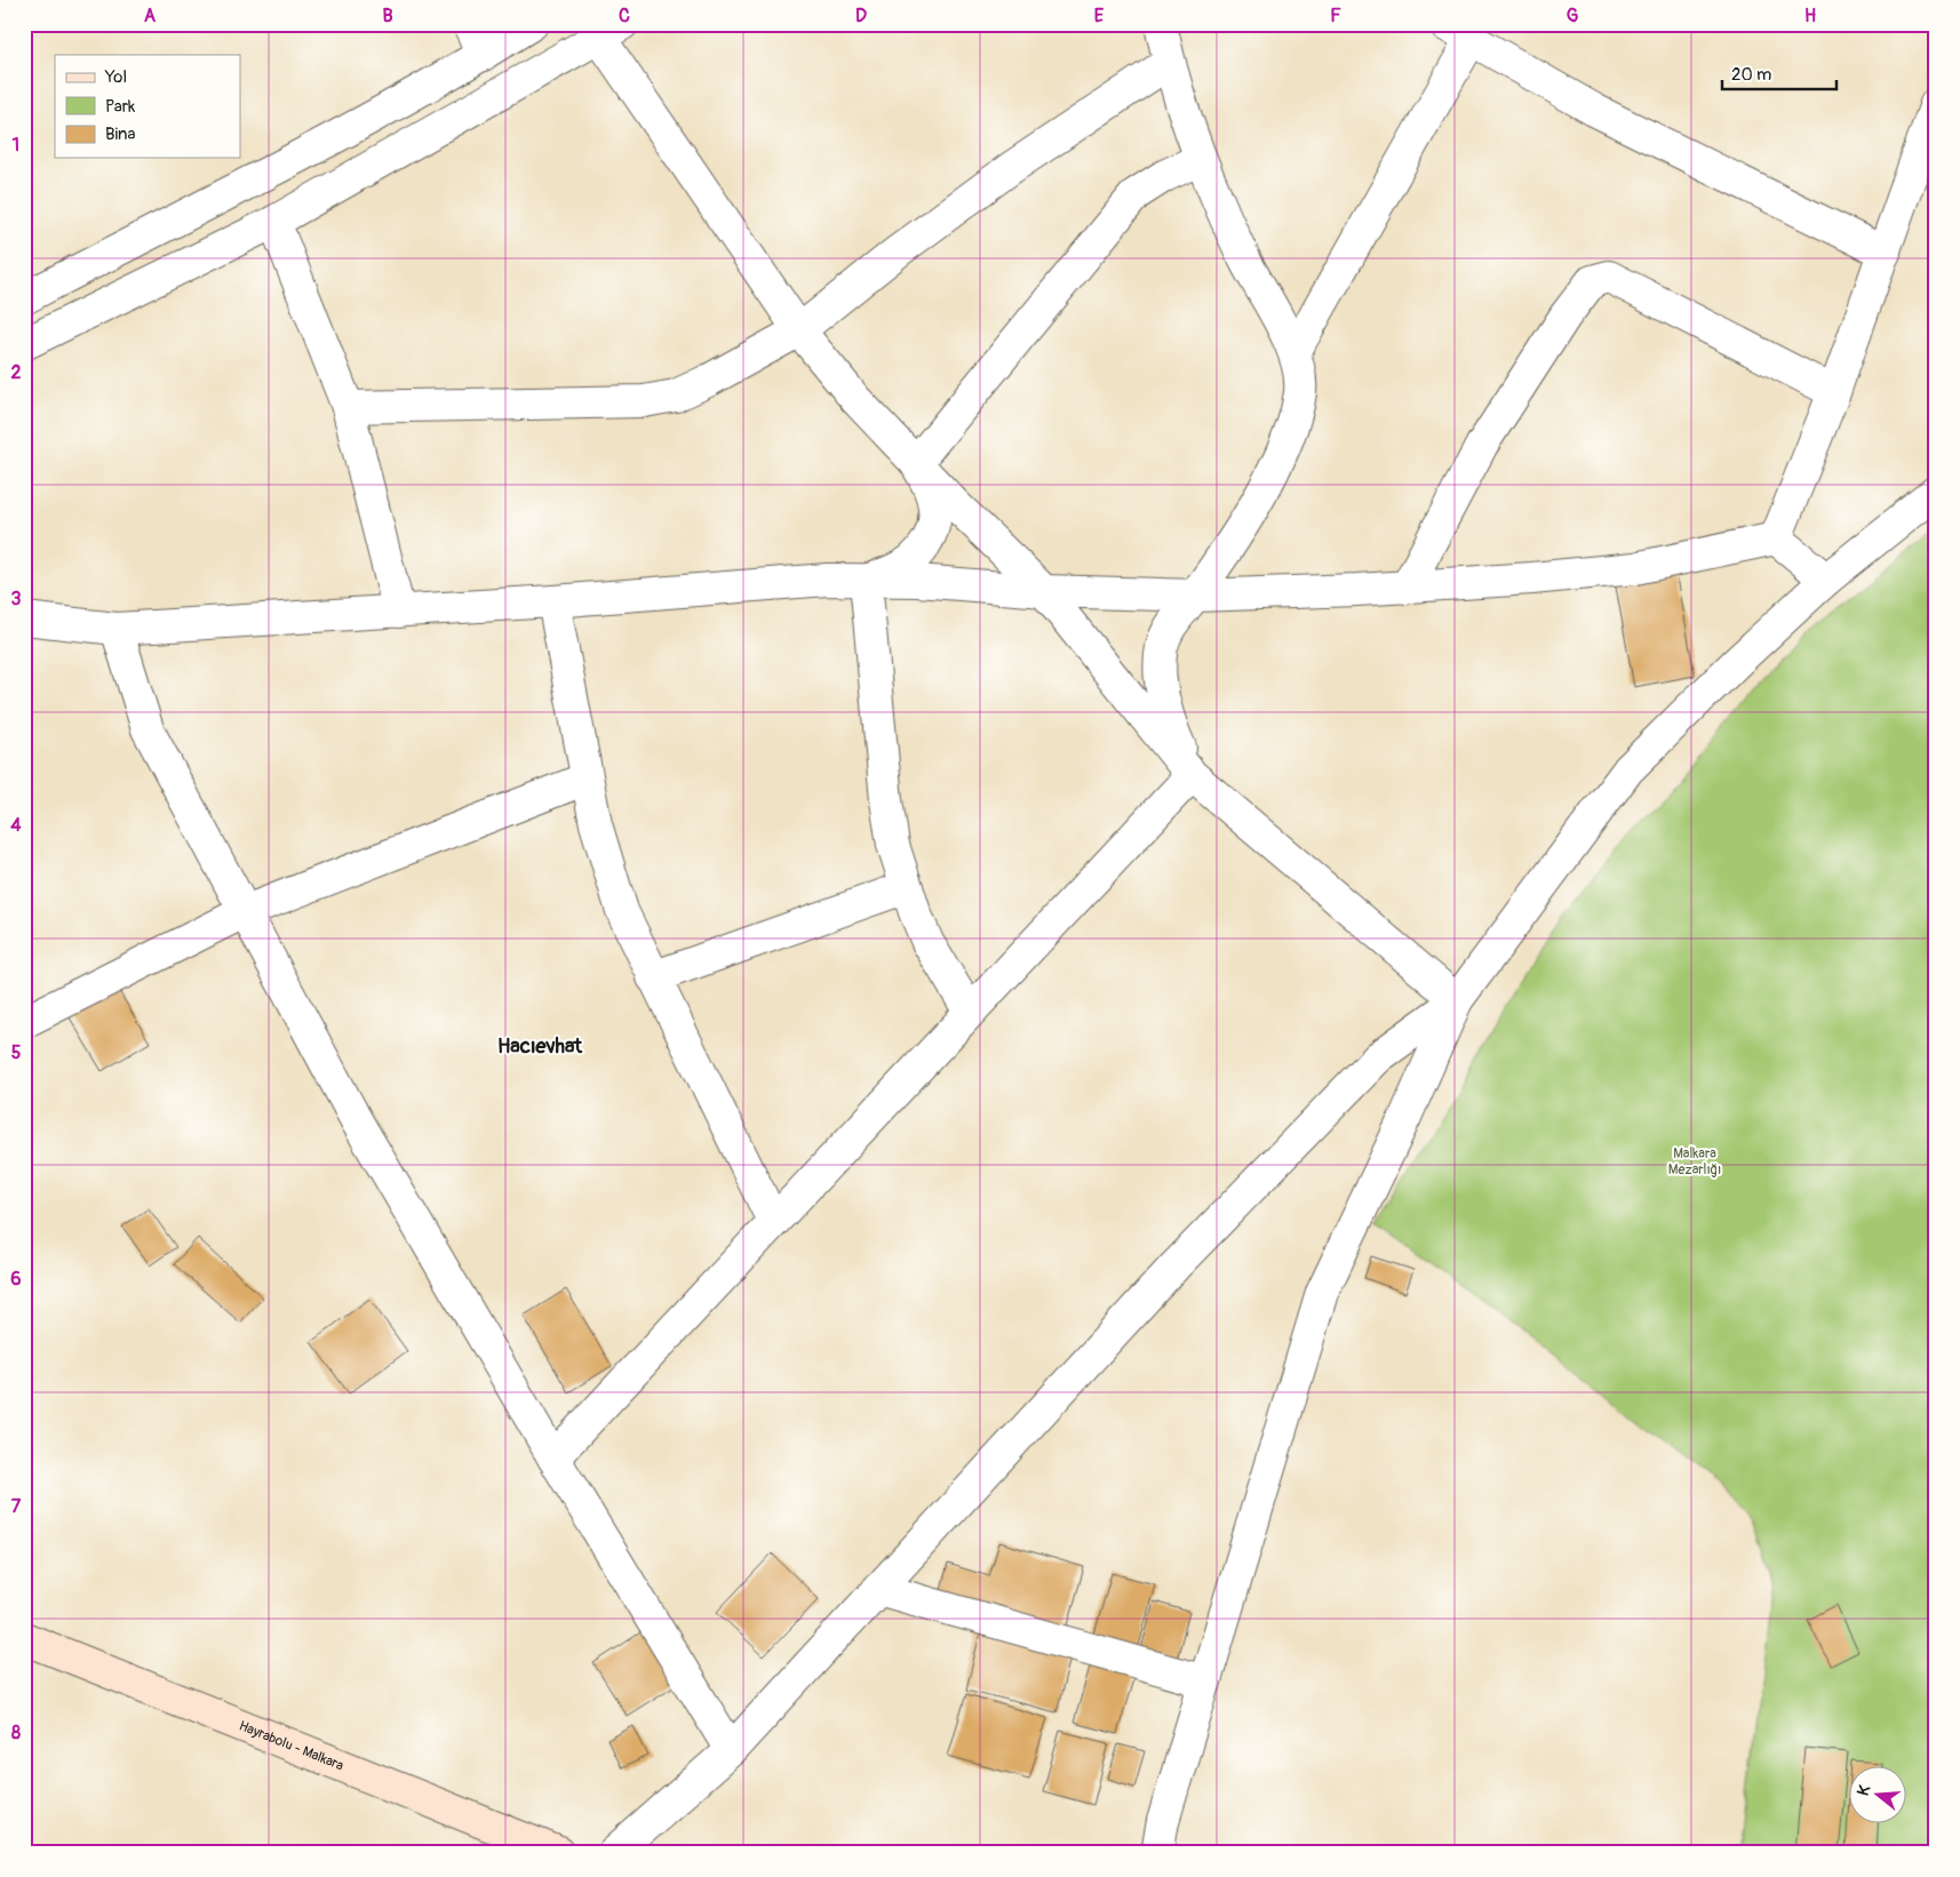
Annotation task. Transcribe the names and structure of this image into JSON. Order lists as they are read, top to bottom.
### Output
{
  "streets": {
    "main road": ["Hayrabolu - Malkara"]
  },
  "districts": ["Hacıevhat"],
  "parks": ["Malkara Mezarlığı"],
  "legend": ["Yol", "Park", "Bina"],
  "scale_bar": "20 m",
  "north": "left",
  "grid": {
    "columns": [
      "A",
      "B",
      "C",
      "D",
      "E",
      "F",
      "G",
      "H"
    ],
    "rows": [
      "1",
      "2",
      "3",
      "4",
      "5",
      "6",
      "7",
      "8"
    ]
  }
}
